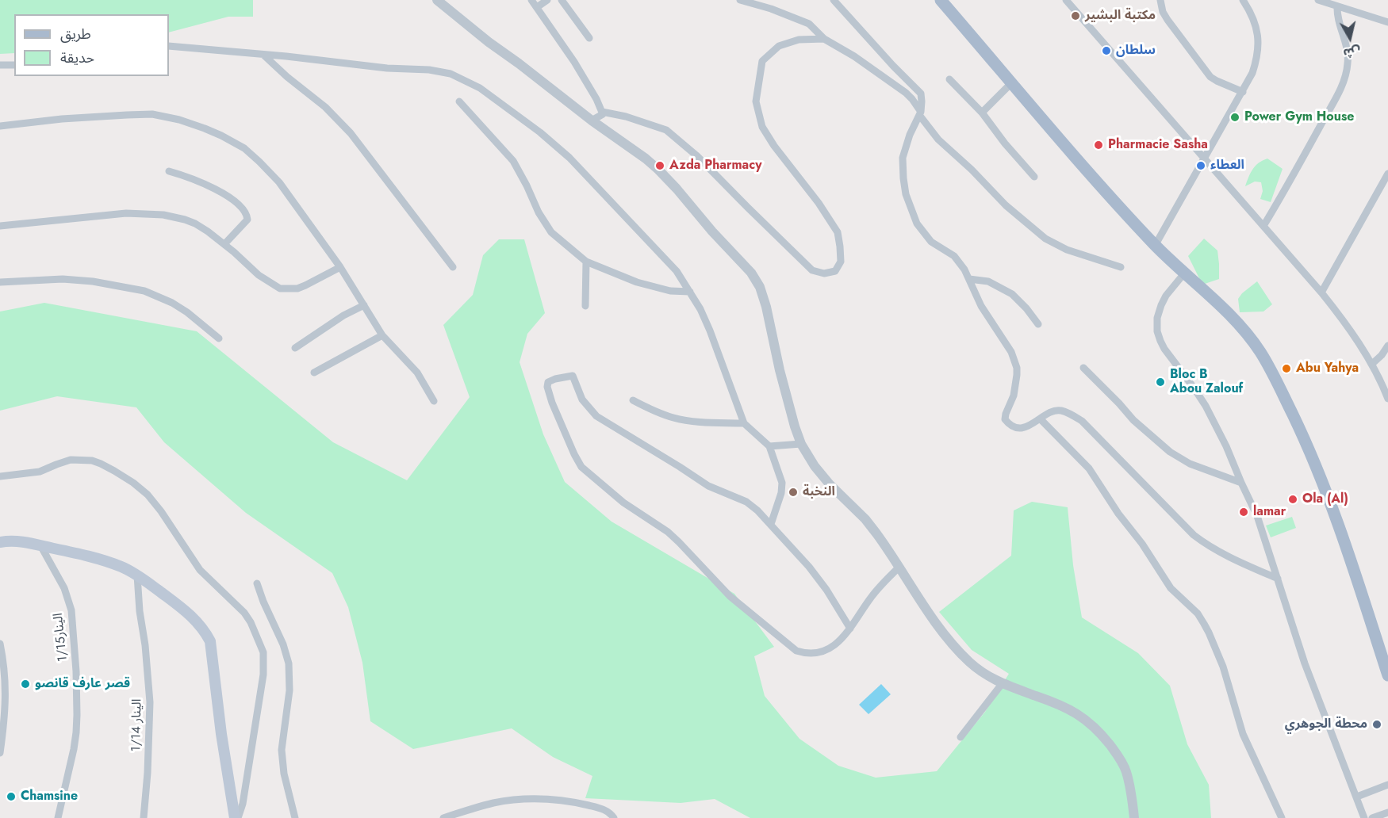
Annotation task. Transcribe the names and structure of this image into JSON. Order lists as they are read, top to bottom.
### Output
{
  "streets": {
    "street": ["الينار1/15", "الينار 1/14"]
  },
  "places": [
    "مكتبة البشير",
    "سلطان",
    "Power Gym House",
    "Pharmacie Sasha",
    "Azda Pharmacy",
    "العطاء",
    "Abu Yahya",
    "Bloc B Abou Zalouf",
    "النخبة",
    "Ola (Al)",
    "lamar",
    "قصر عارف قانصو",
    "محطة الجوهري",
    "Chamsine"
  ],
  "legend": ["طريق", "حديقة"],
  "north": "bottom"
}
